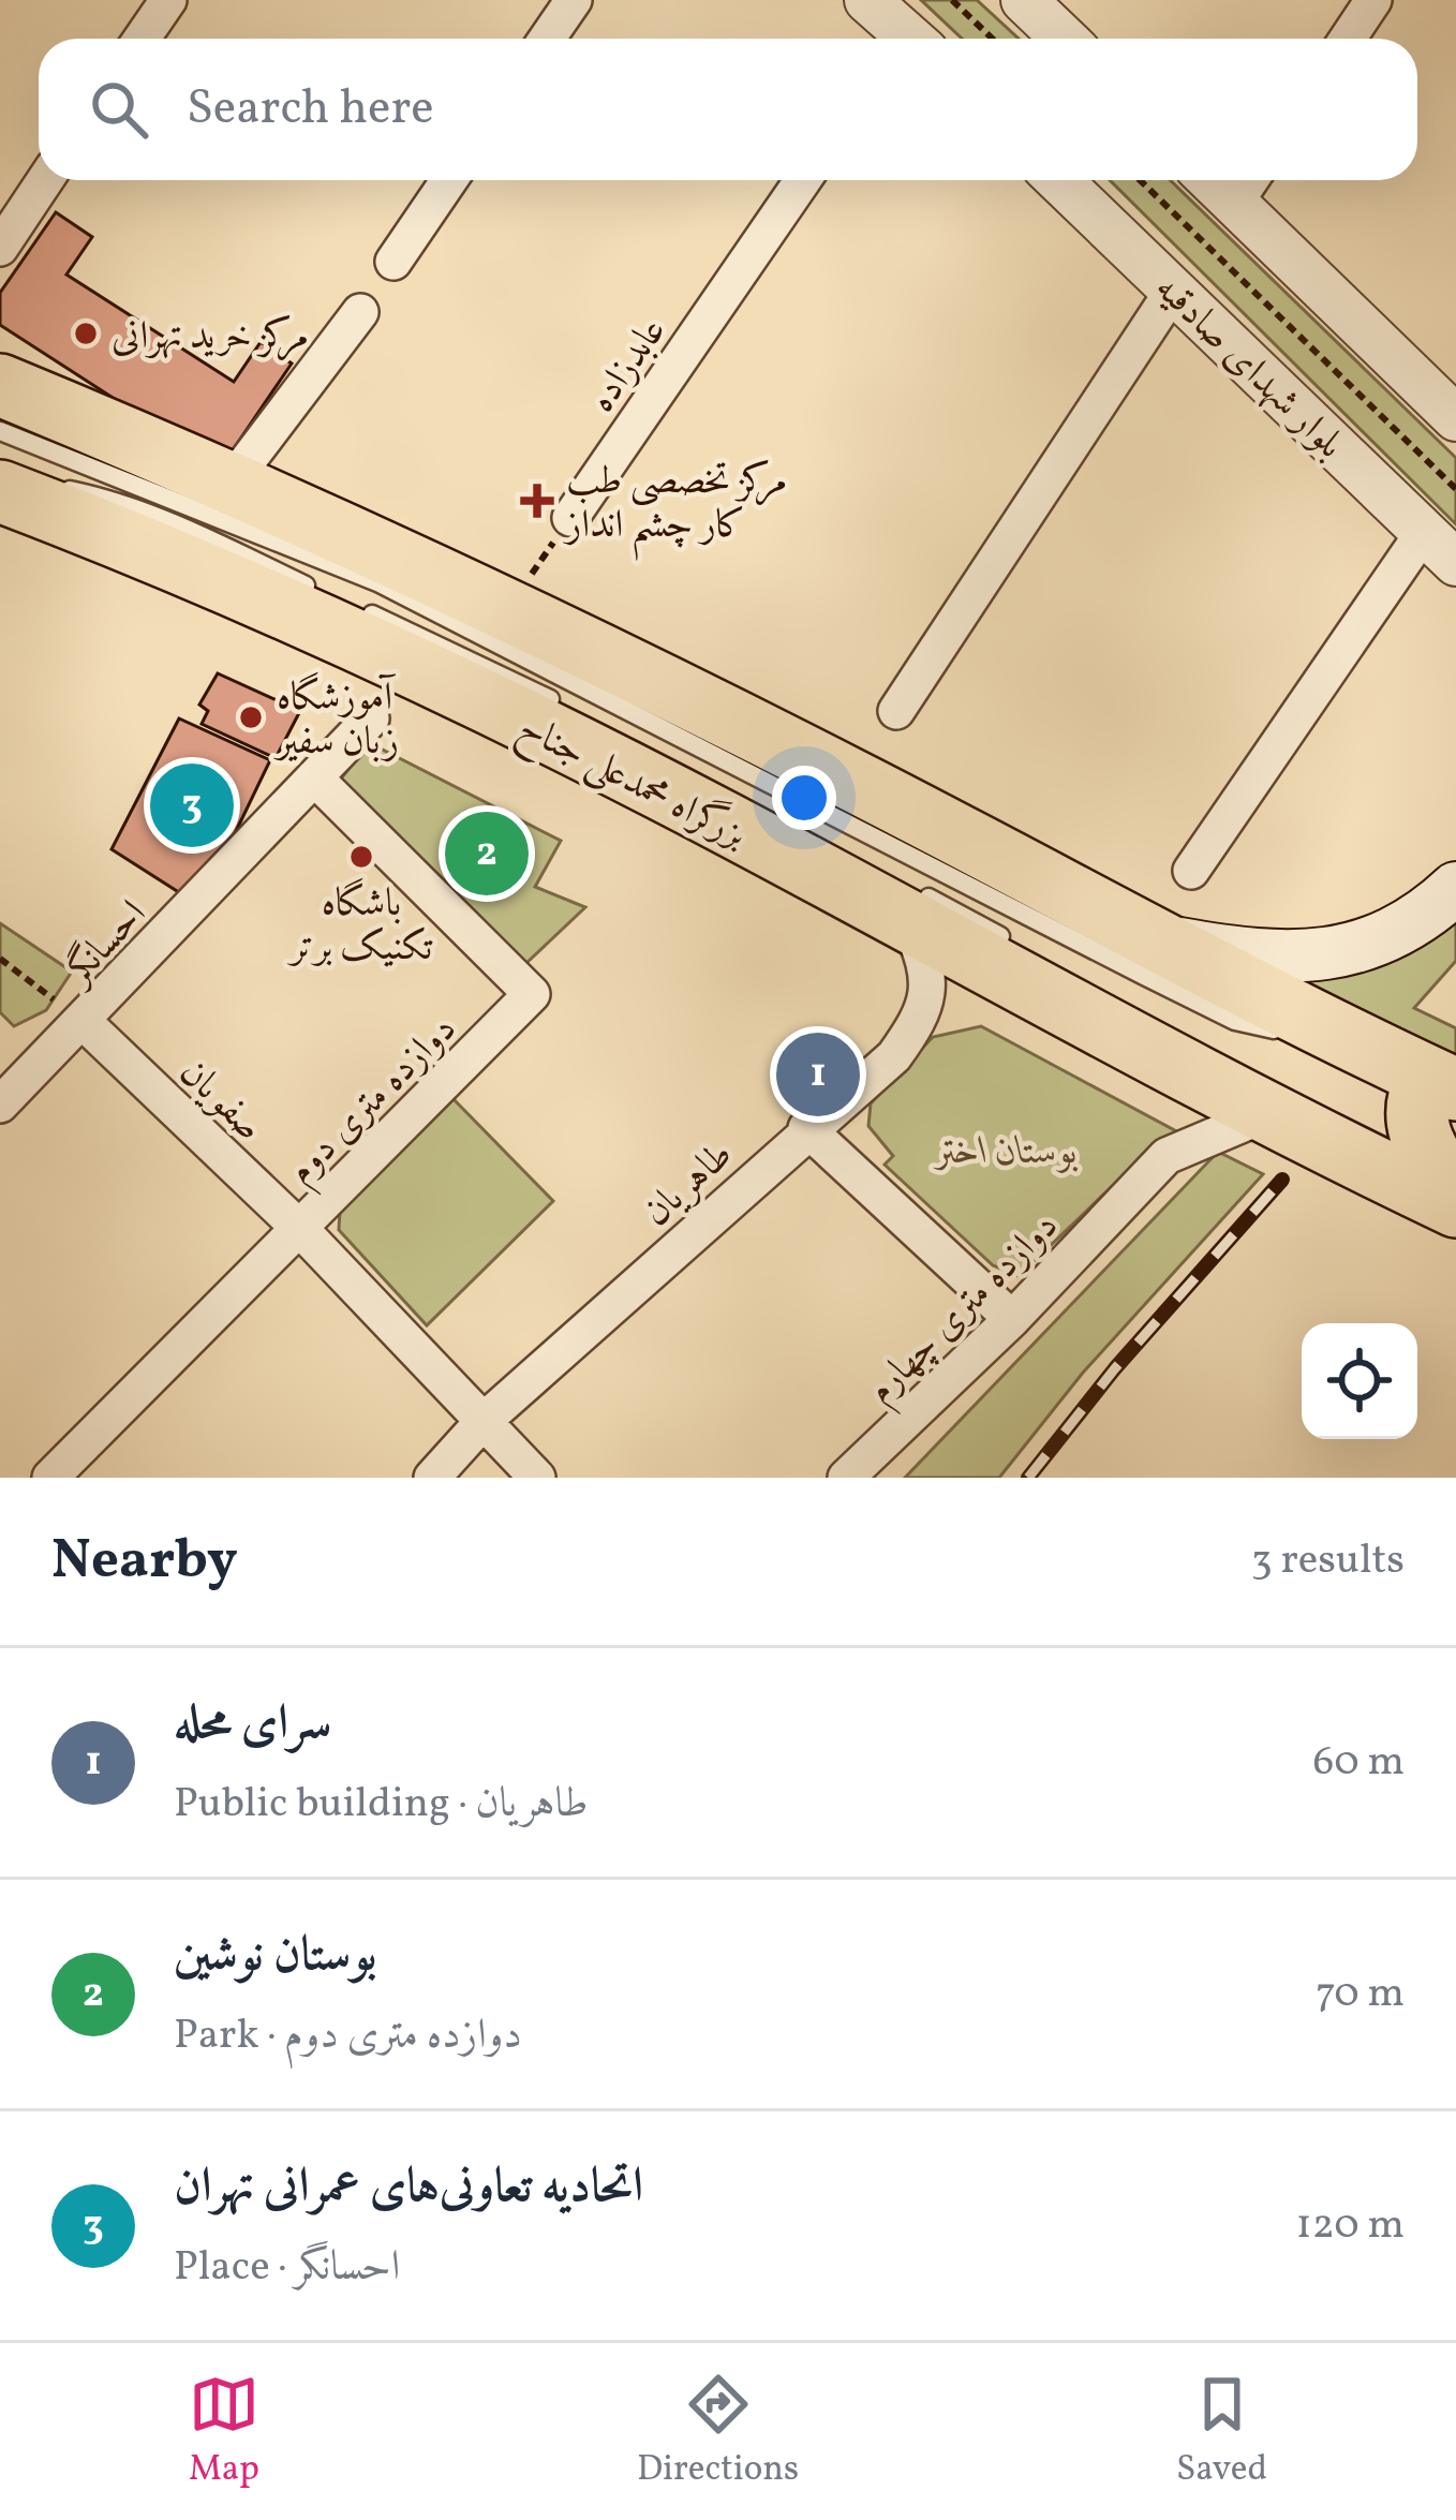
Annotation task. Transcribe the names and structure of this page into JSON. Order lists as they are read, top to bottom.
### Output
{
  "streets": {
    "highway": ["بزرگراه محمدعلی جناح"],
    "street": [
      "عابدزاده",
      "بلوار شهدای صادقیه",
      "احسانگر",
      "صفویان",
      "دوازده متری دوم",
      "طاهریان",
      "دوازده متری چهارم"
    ]
  },
  "crossings": [
    ["بزرگراه محمدعلی جناح", "طاهریان"],
    ["بزرگراه محمدعلی جناح", "دوازده متری چهارم"],
    ["احسانگر", "صفویان"],
    ["احسانگر", "دوازده متری دوم"],
    ["صفویان", "دوازده متری دوم"],
    ["صفویان", "طاهریان"]
  ],
  "parks": ["بوستان اختر"],
  "places": {
    "other": ["مرکز خرید تهرانی", "آموزشگاه زبان سفیر", "باشگاه تکنیک برتر"],
    "health": ["مرکز تخصصی طب کار چشم انداز"]
  },
  "page": {
    "search": "Search here",
    "pins": ["3", "2", "1"],
    "heading": ["Nearby", "3 results"],
    "list": [
      {
        "mark": "1",
        "name": "سرای محله",
        "note": "Public building · طاهریان",
        "value": "60 m"
      },
      {
        "mark": "2",
        "name": "بوستان نوشین",
        "note": "Park · دوازده متری دوم",
        "value": "70 m"
      },
      {
        "mark": "3",
        "name": "اتحادیه تعاونی‌های عمرانی تهران",
        "note": "Place · احسانگر",
        "value": "120 m"
      }
    ],
    "nav": ["Map", "Directions", "Saved"]
  }
}
